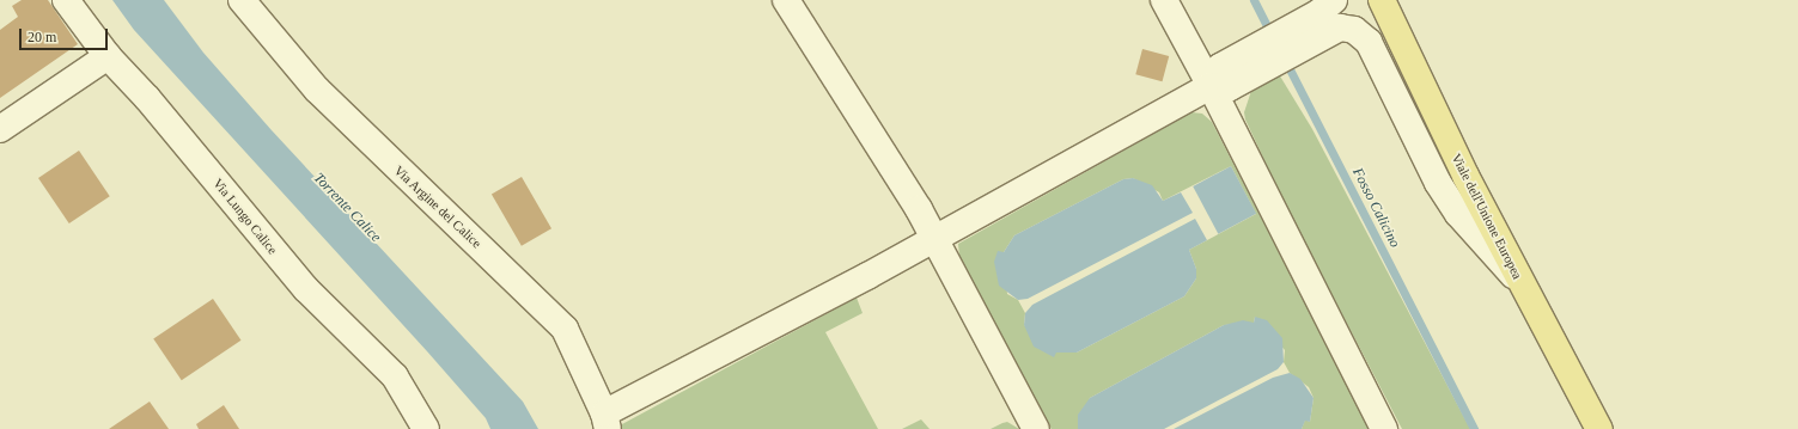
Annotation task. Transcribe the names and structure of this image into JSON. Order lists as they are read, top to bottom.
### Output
{
  "streets": {
    "main road": ["Viale dell'Unione Europea"],
    "street": ["Via Argine del Calice", "Via Lungo Calice"]
  },
  "water": ["Torrente Calice", "Fosso Calicino"],
  "scale_bar": "20 m"
}
